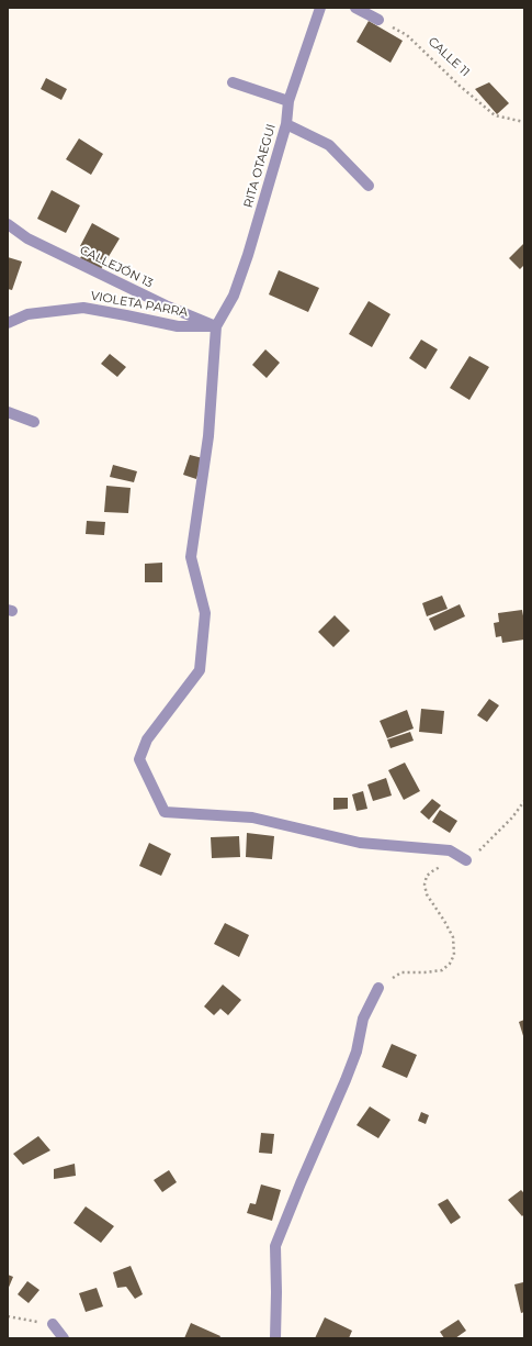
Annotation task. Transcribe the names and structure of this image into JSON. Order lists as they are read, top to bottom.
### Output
{
  "streets": {
    "street": ["RITA OTAEGUI", "CALLEJÓN 13", "VIOLETA PARRA"],
    "path": ["CALLE 11"]
  },
  "crossings": [
    ["RITA OTAEGUI", "CALLEJÓN 13"],
    ["RITA OTAEGUI", "VIOLETA PARRA"],
    ["CALLEJÓN 13", "VIOLETA PARRA"]
  ]
}
